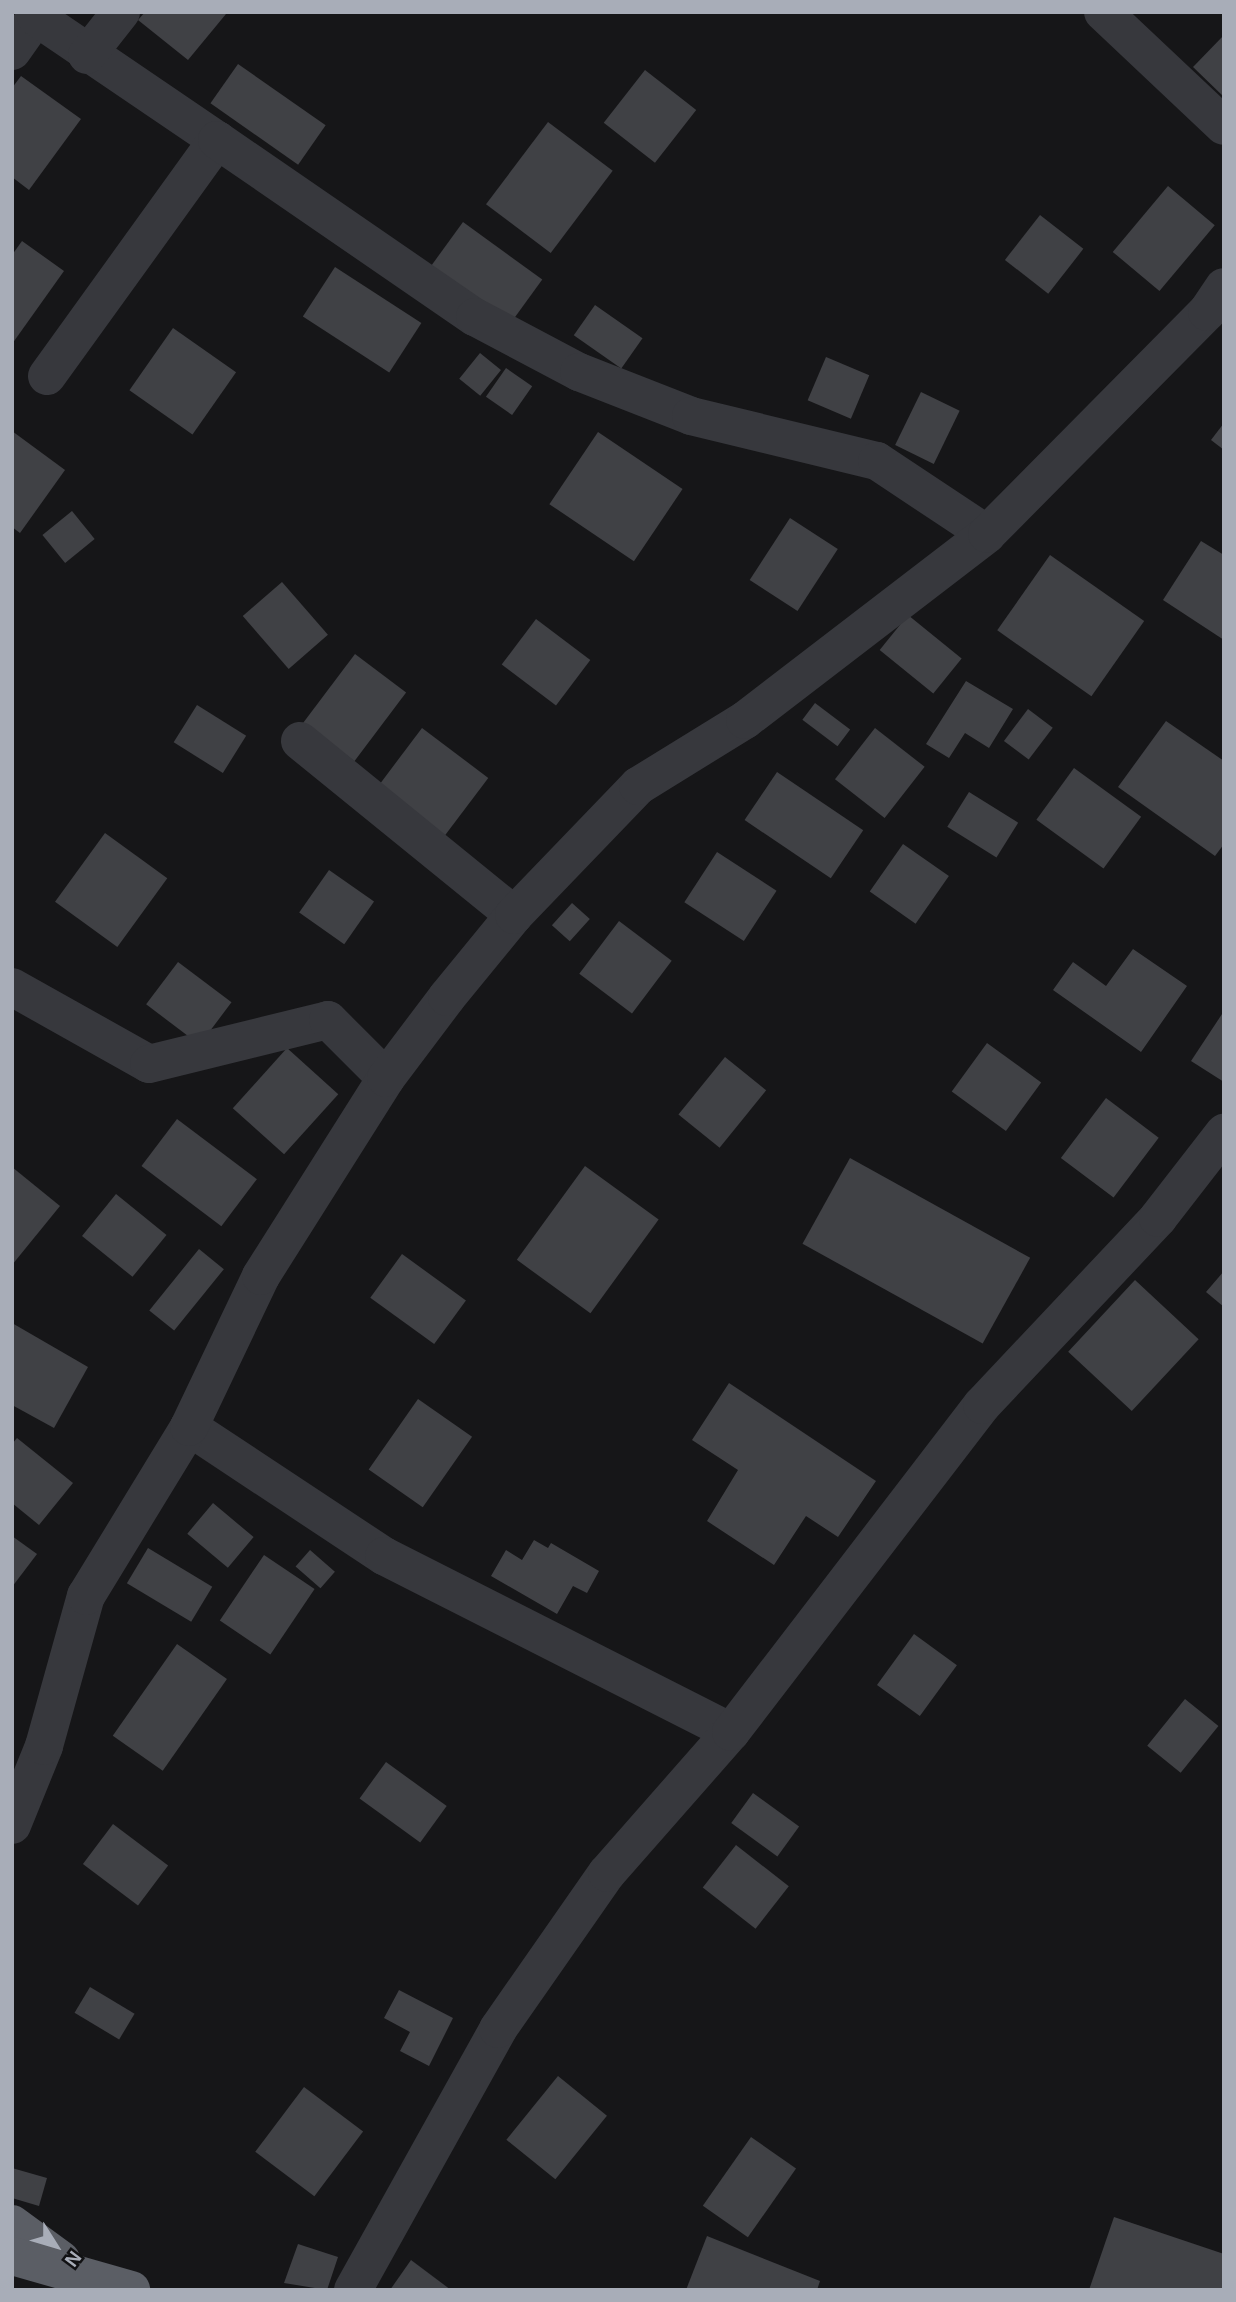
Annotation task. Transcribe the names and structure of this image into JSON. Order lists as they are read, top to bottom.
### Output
{
  "north": "bottom right"
}
